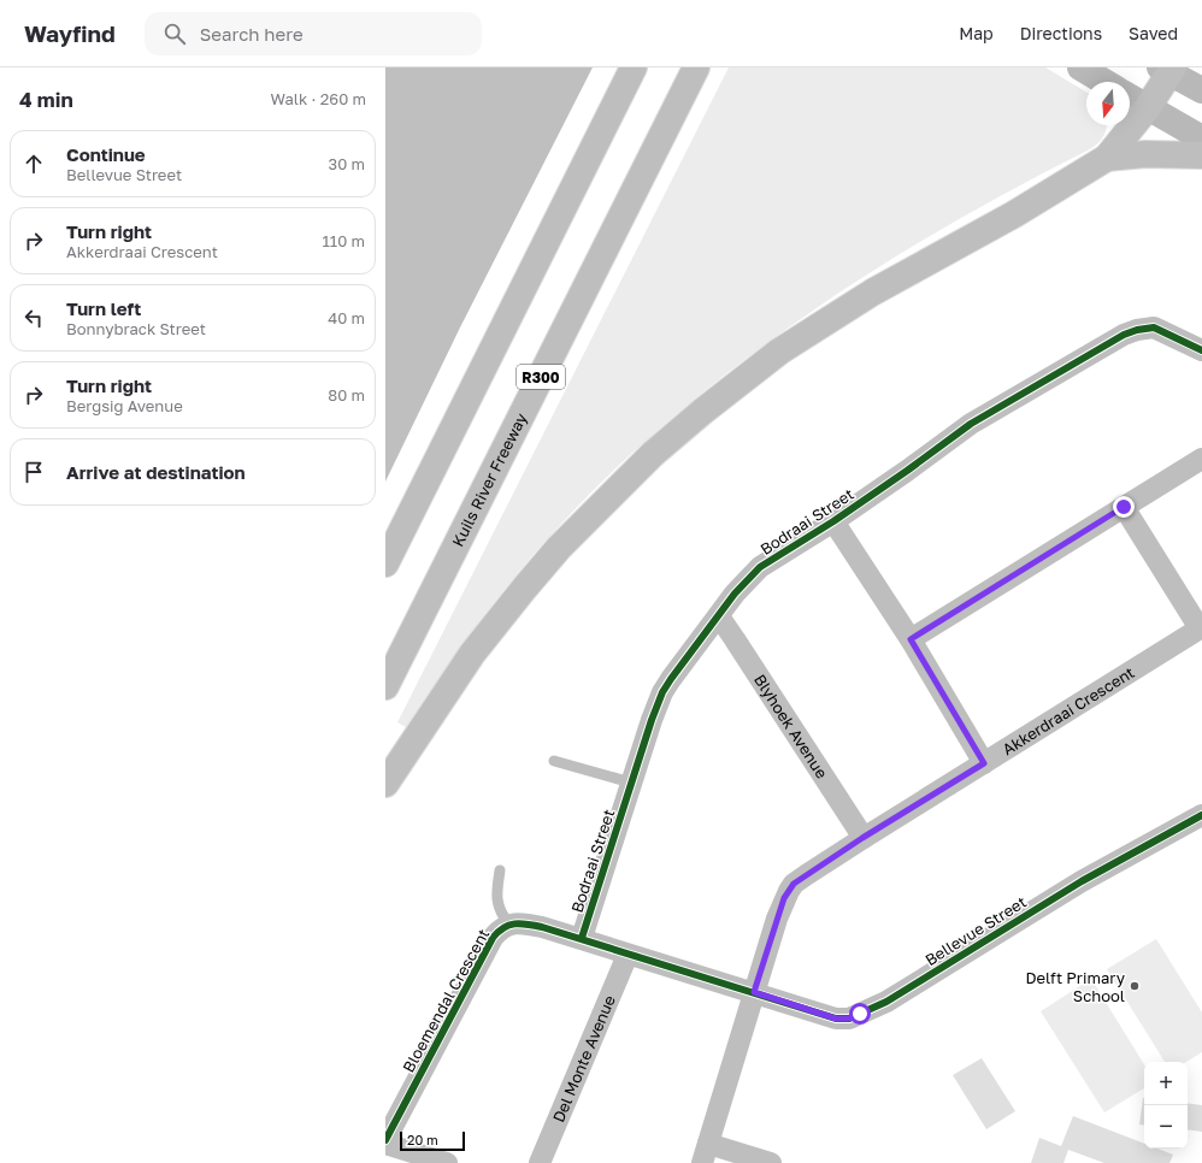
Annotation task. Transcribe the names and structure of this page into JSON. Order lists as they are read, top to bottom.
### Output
{
  "streets": {
    "highway": ["R300", "Kuils River Freeway"],
    "street": [
      "Bodraai Street",
      "Akkerdraai Crescent",
      "Blyhoek Avenue",
      "Bellevue Street",
      "Bloemendal Crescent",
      "Del Monte Avenue"
    ]
  },
  "crossings": [
    ["Bodraai Street", "Blyhoek Avenue"],
    ["Bodraai Street", "Bloemendal Crescent"],
    ["Akkerdraai Crescent", "Blyhoek Avenue"],
    ["Akkerdraai Crescent", "Bellevue Street"],
    ["Akkerdraai Crescent", "Bloemendal Crescent"],
    ["Bellevue Street", "Bloemendal Crescent"],
    ["Bloemendal Crescent", "Del Monte Avenue"]
  ],
  "places": ["Delft Primary School"],
  "scale_bar": "20 m",
  "north": "bottom",
  "page": {
    "header": "Wayfind",
    "search": "Search here",
    "nav": ["Map", "Directions", "Saved"],
    "heading": ["4 min", "Walk · 260 m"],
    "list": [
      ["Continue", "Bellevue Street", "30 m"],
      ["Turn right", "Akkerdraai Crescent", "110 m"],
      ["Turn left", "Bonnybrack Street", "40 m"],
      ["Turn right", "Bergsig Avenue", "80 m"],
      "Arrive at destination"
    ],
    "map_buttons": ["+", "−"],
    "scale": "20 m"
  }
}
